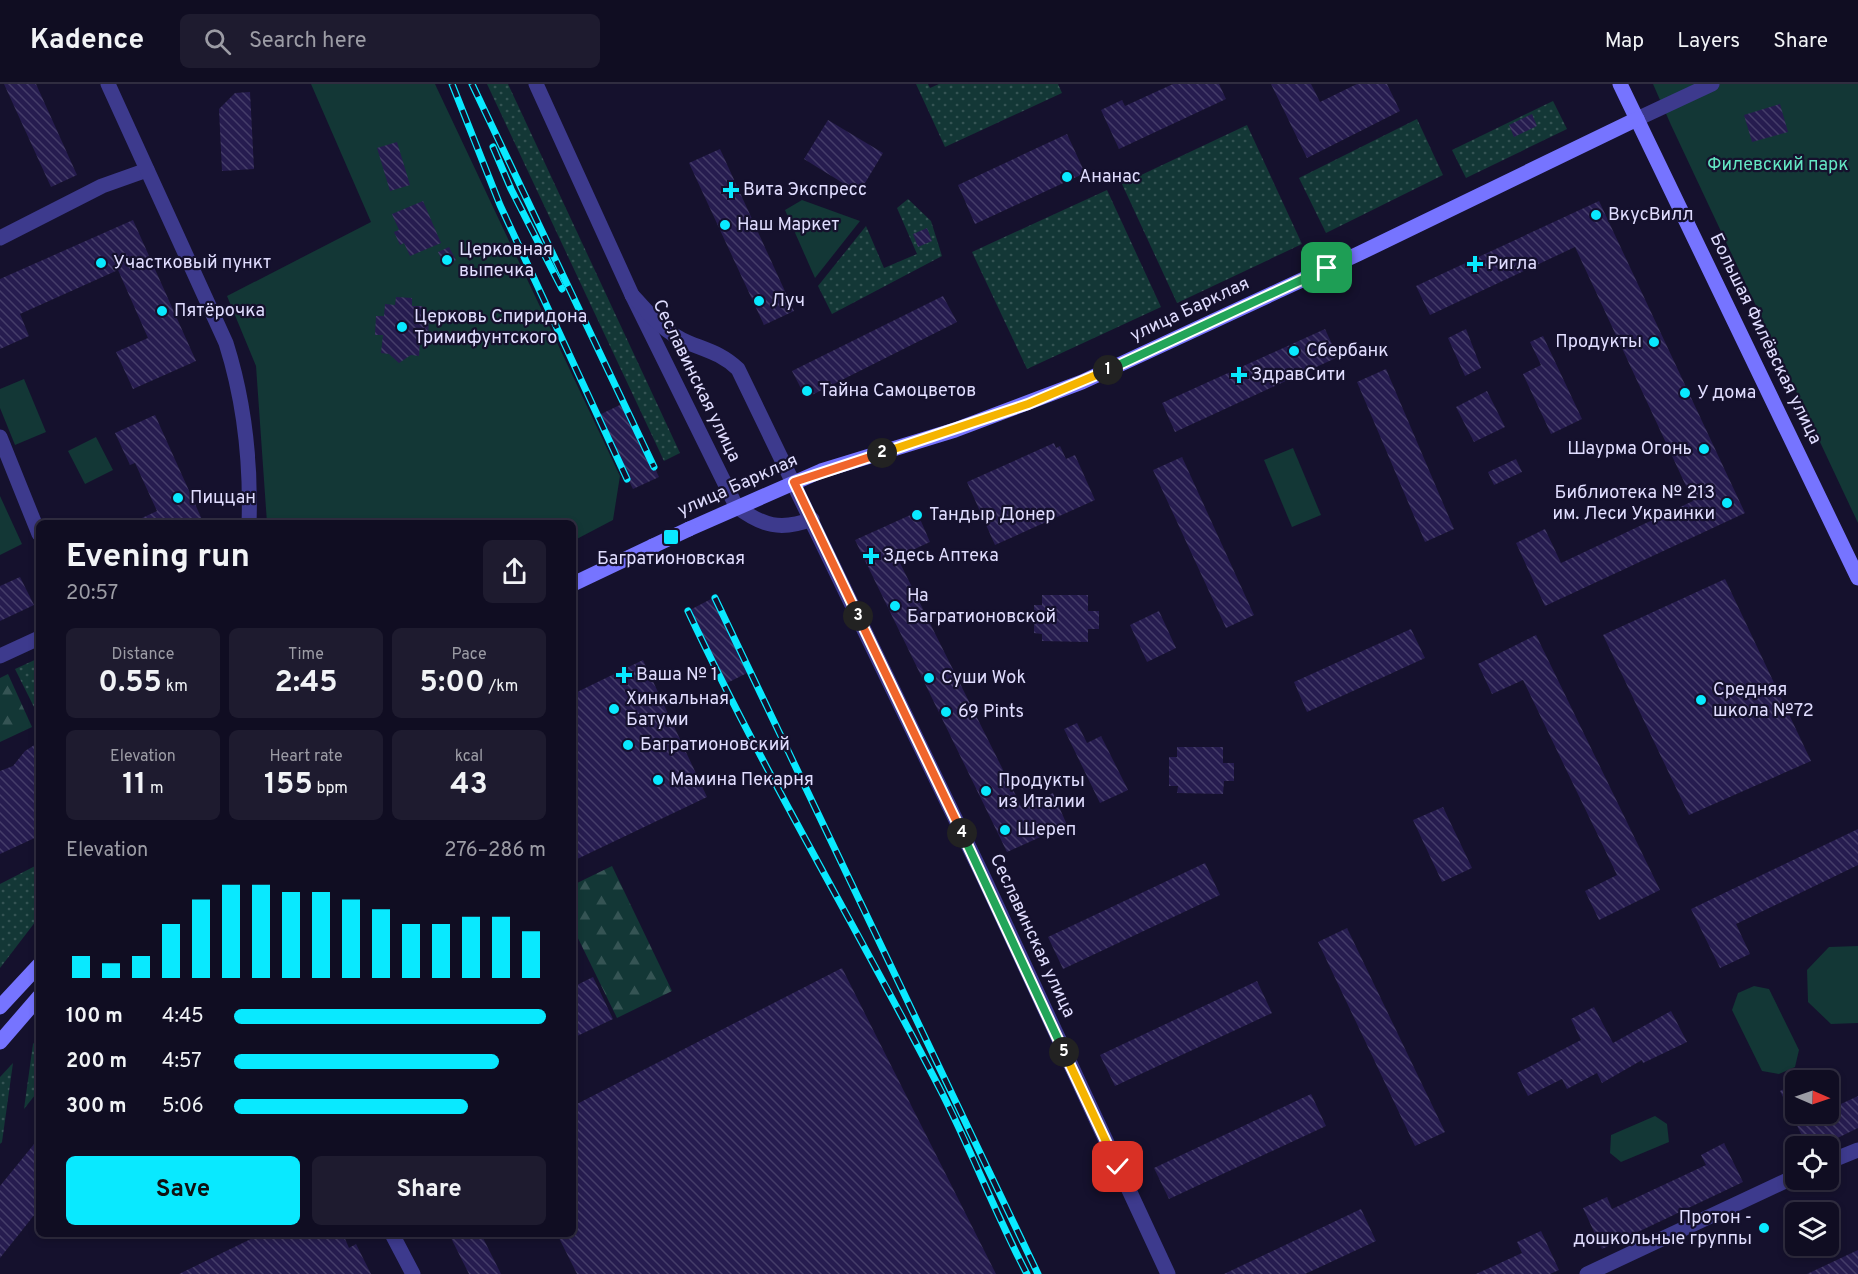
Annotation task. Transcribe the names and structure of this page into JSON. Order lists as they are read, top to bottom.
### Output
{
  "streets": {
    "main road": ["улица Барклая", "Большая Филёвская улица"],
    "street": ["Сеславинская улица"]
  },
  "crossings": [
    ["улица Барклая", "Большая Филёвская улица"],
    ["улица Барклая", "Сеславинская улица"]
  ],
  "parks": ["Филевский парк"],
  "places": {
    "other": [
      "Ананас",
      "ВкусВилл",
      "Наш Маркет",
      "Церковная выпечка",
      "Участковый пункт",
      "Луч",
      "Пятёрочка",
      "Церковь Спиридона Тримифунтского",
      "Продукты",
      "Сбербанк",
      "Тайна Самоцветов",
      "У дома",
      "Шаурма Огонь",
      "Пиццан",
      "Библиотека № 213 им. Леси Украинки",
      "Тандыр Донер",
      "На Багратионовской",
      "Суши Wok",
      "Средняя школа №72",
      "Хинкальная Батуми",
      "69 Pints",
      "Багратионовский",
      "Мамина Пекарня",
      "Продукты из Италии",
      "Шереп",
      "Протон - дошкольные группы"
    ],
    "health": [
      "Вита Экспресс",
      "Ригла",
      "ЗдравСити",
      "Здесь Аптека",
      "Ваша № 1"
    ],
    "transit": ["Багратионовская"]
  },
  "north": "right",
  "page": {
    "header": "Kadence",
    "search": "Search here",
    "nav": ["Map", "Layers", "Share"],
    "pins": [
      "1",
      "2",
      "3",
      "4",
      "5"
    ],
    "heading": ["Evening run", "20:57"],
    "stats": [
      ["Distance", "0.55 km"],
      ["Time", "2:45"],
      ["Pace", "5:00 /km"],
      ["Elevation", "11 m"],
      ["Heart rate", "155 bpm"],
      ["kcal", "43"]
    ],
    "chart": ["Elevation", "276–286 m"],
    "list": [
      {
        "name": "100 m",
        "note": "4:45"
      },
      {
        "name": "200 m",
        "note": "4:57"
      },
      {
        "name": "300 m",
        "note": "5:06"
      }
    ],
    "buttons": ["Save", "Share"]
  }
}
